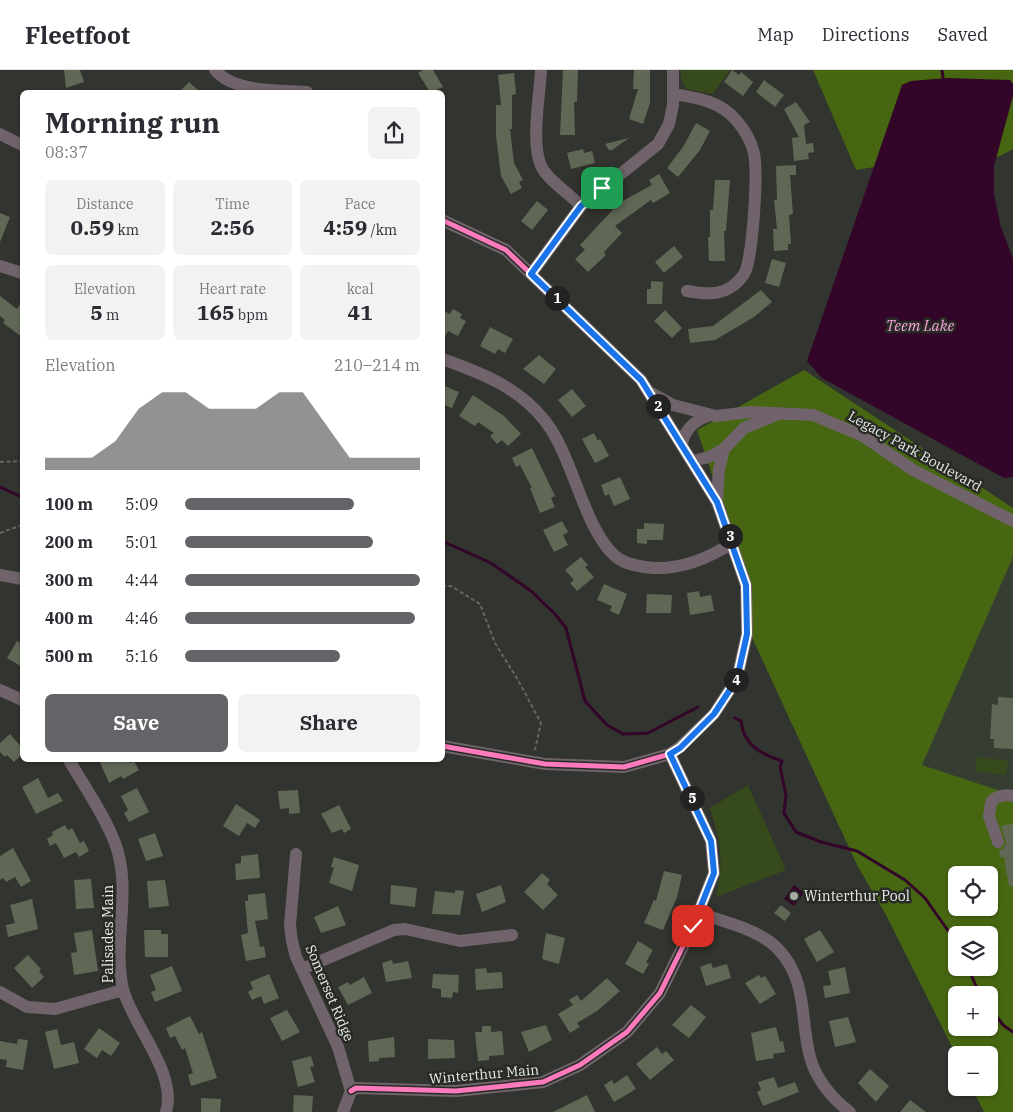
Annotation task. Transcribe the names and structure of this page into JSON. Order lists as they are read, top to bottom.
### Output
{
  "streets": {
    "street": [
      "Legacy Park Boulevard",
      "Palisades Main",
      "Somerset Ridge",
      "Winterthur Main"
    ]
  },
  "crossings": [
    ["Somerset Ridge", "Winterthur Main"]
  ],
  "water": ["Teem Lake"],
  "places": ["Winterthur Pool"],
  "page": {
    "header": "Fleetfoot",
    "nav": ["Map", "Directions", "Saved"],
    "heading": ["Morning run", "08:37"],
    "stats": [
      ["Distance", "0.59 km"],
      ["Time", "2:56"],
      ["Pace", "4:59 /km"],
      ["Elevation", "5 m"],
      ["Heart rate", "165 bpm"],
      ["kcal", "41"]
    ],
    "pins": [
      "1",
      "2",
      "3",
      "4",
      "5"
    ],
    "chart": ["Elevation", "210–214 m"],
    "list": [
      {
        "name": "100 m",
        "note": "5:09"
      },
      {
        "name": "200 m",
        "note": "5:01"
      },
      {
        "name": "300 m",
        "note": "4:44"
      },
      {
        "name": "400 m",
        "note": "4:46"
      },
      {
        "name": "500 m",
        "note": "5:16"
      }
    ],
    "buttons": ["Save", "Share"],
    "map_buttons": ["+", "−"]
  }
}
